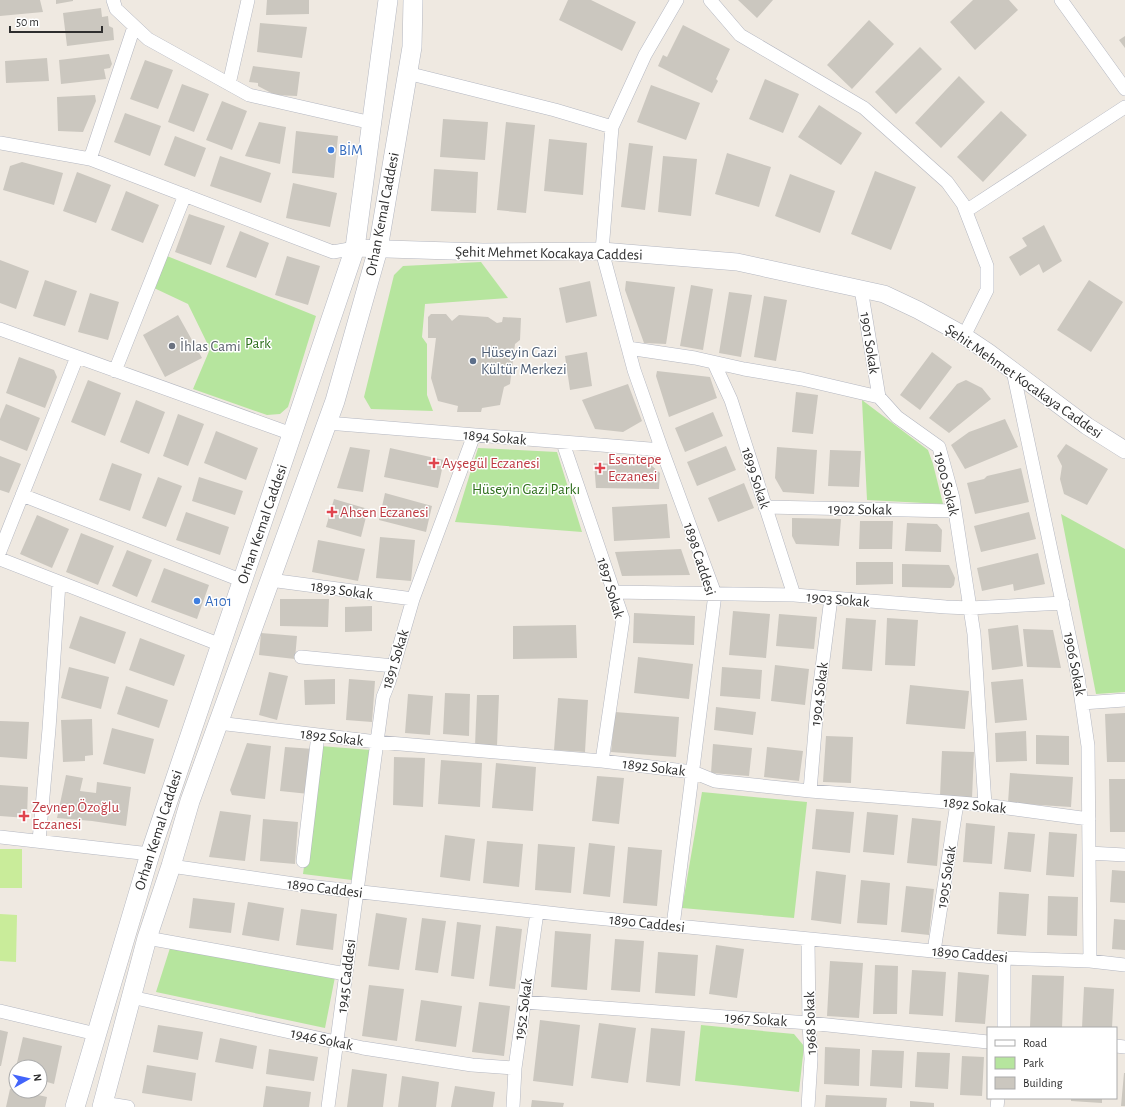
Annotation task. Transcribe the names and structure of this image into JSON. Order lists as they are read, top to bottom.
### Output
{
  "streets": {
    "main road": ["Orhan Kemal Caddesi"],
    "street": [
      "Şehit Mehmet Kocakaya Caddesi",
      "1901 Sokak",
      "1894 Sokak",
      "1899 Sokak",
      "1900 Sokak",
      "1902 Sokak",
      "1898 Caddesi",
      "1897 Sokak",
      "1893 Sokak",
      "1903 Sokak",
      "1891 Sokak",
      "1906 Sokak",
      "1904 Sokak",
      "1892 Sokak",
      "1905 Sokak",
      "1890 Caddesi",
      "1945 Caddesi",
      "1952 Sokak",
      "1967 Sokak",
      "1968 Sokak",
      "1946 Sokak"
    ]
  },
  "crossings": [
    ["Orhan Kemal Caddesi", "Şehit Mehmet Kocakaya Caddesi"],
    ["Orhan Kemal Caddesi", "1894 Sokak"],
    ["Orhan Kemal Caddesi", "1893 Sokak"],
    ["Orhan Kemal Caddesi", "1892 Sokak"],
    ["Orhan Kemal Caddesi", "1890 Caddesi"],
    ["Orhan Kemal Caddesi", "1946 Sokak"],
    ["Şehit Mehmet Kocakaya Caddesi", "1901 Sokak"],
    ["Şehit Mehmet Kocakaya Caddesi", "1898 Caddesi"],
    ["Şehit Mehmet Kocakaya Caddesi", "1906 Sokak"],
    ["1901 Sokak", "1900 Sokak"],
    ["1894 Sokak", "1898 Caddesi"],
    ["1894 Sokak", "1897 Sokak"],
    ["1894 Sokak", "1891 Sokak"],
    ["1899 Sokak", "1902 Sokak"],
    ["1899 Sokak", "1903 Sokak"],
    ["1900 Sokak", "1902 Sokak"],
    ["1900 Sokak", "1903 Sokak"],
    ["1900 Sokak", "1892 Sokak"],
    ["1898 Caddesi", "1903 Sokak"],
    ["1898 Caddesi", "1892 Sokak"],
    ["1898 Caddesi", "1890 Caddesi"],
    ["1897 Sokak", "1903 Sokak"],
    ["1897 Sokak", "1892 Sokak"],
    ["1893 Sokak", "1891 Sokak"],
    ["1903 Sokak", "1906 Sokak"],
    ["1903 Sokak", "1904 Sokak"],
    ["1891 Sokak", "1892 Sokak"],
    ["1891 Sokak", "1890 Caddesi"],
    ["1891 Sokak", "1945 Caddesi"],
    ["1906 Sokak", "1892 Sokak"],
    ["1906 Sokak", "1890 Caddesi"],
    ["1904 Sokak", "1892 Sokak"],
    ["1892 Sokak", "1905 Sokak"],
    ["1905 Sokak", "1890 Caddesi"],
    ["1890 Caddesi", "1945 Caddesi"],
    ["1890 Caddesi", "1952 Sokak"],
    ["1890 Caddesi", "1968 Sokak"],
    ["1945 Caddesi", "1946 Sokak"],
    ["1952 Sokak", "1967 Sokak"],
    ["1952 Sokak", "1946 Sokak"],
    ["1967 Sokak", "1968 Sokak"]
  ],
  "parks": ["Park", "Hüseyin Gazi Parkı"],
  "places": {
    "other": [
      "BİM",
      "İhlas Cami",
      "Hüseyin Gazi Kültür Merkezi",
      "A101"
    ],
    "health": [
      "Ayşegül Eczanesi",
      "Esentepe Eczanesi",
      "Ahsen Eczanesi",
      "Zeynep Özoğlu Eczanesi"
    ]
  },
  "legend": ["Road", "Park", "Building"],
  "scale_bar": "50 m",
  "north": "right"
}
